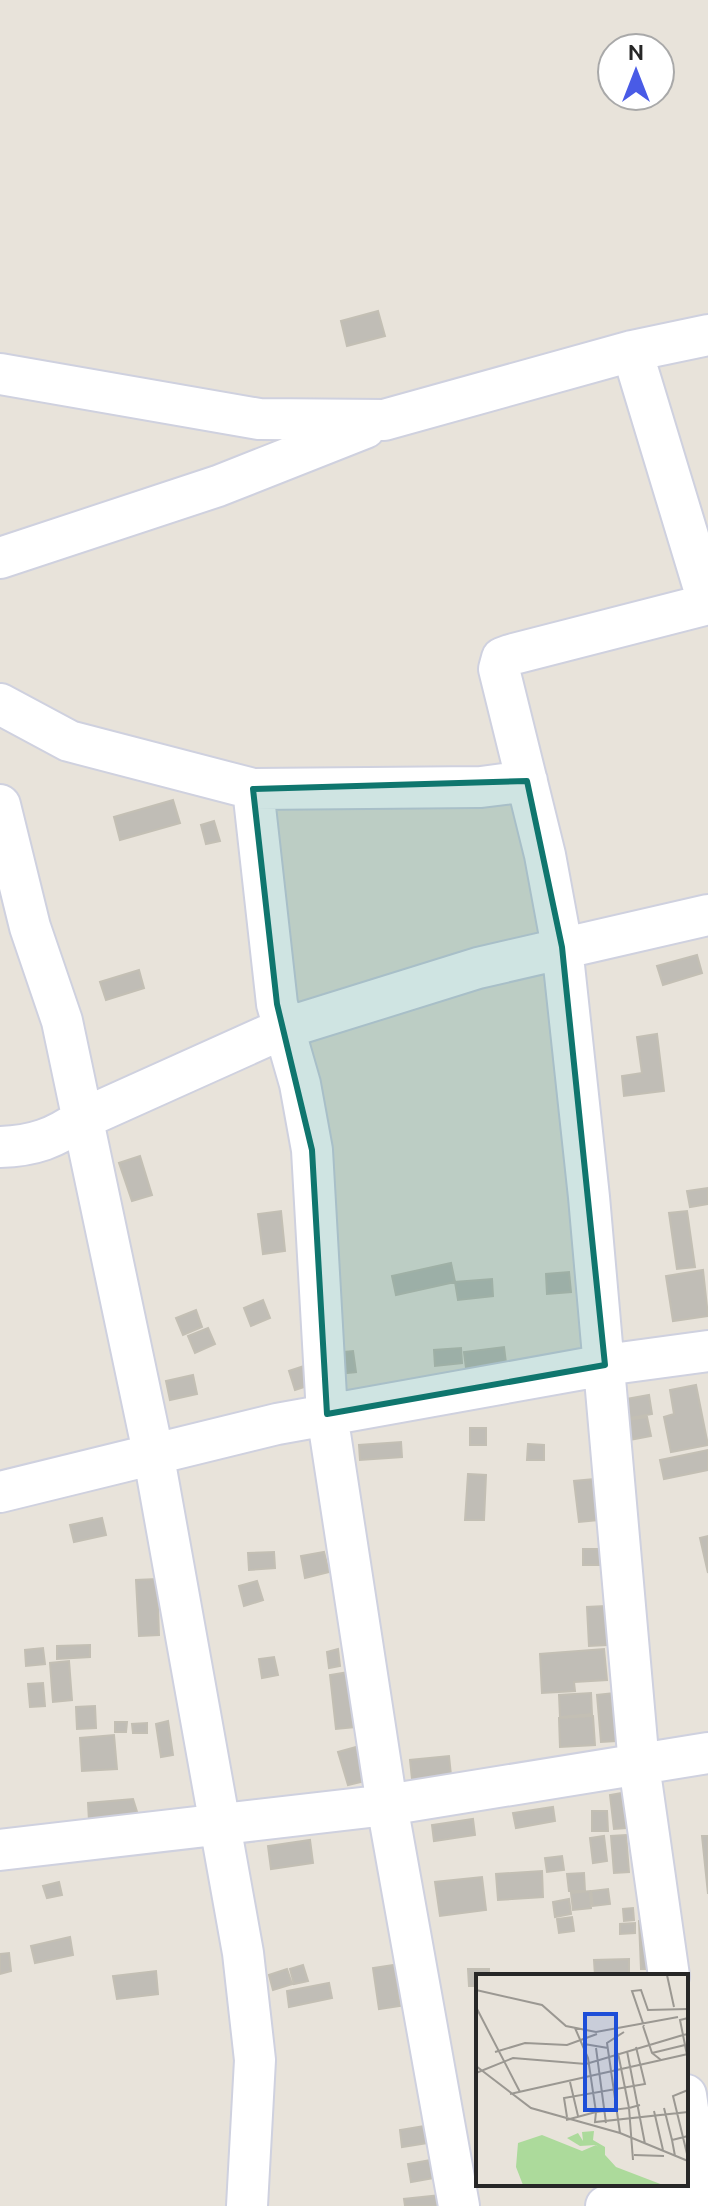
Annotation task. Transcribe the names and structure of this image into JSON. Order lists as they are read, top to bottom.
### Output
{
  "north": "top"
}
